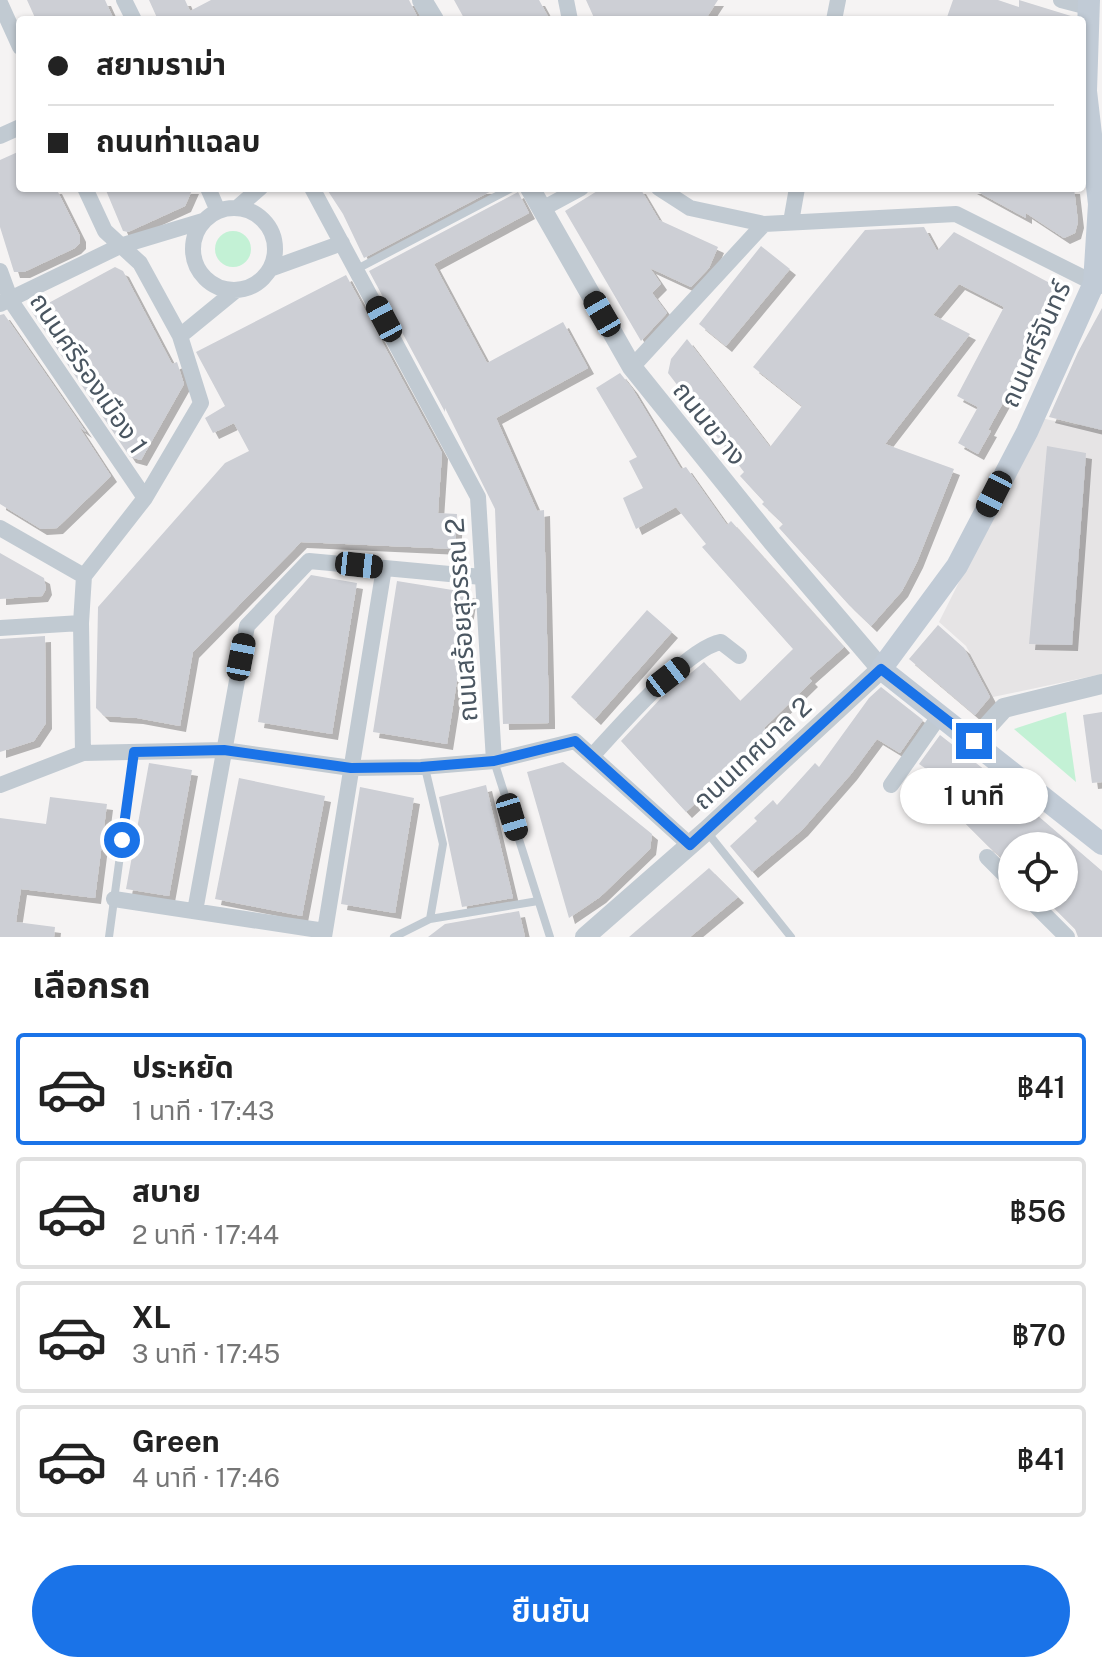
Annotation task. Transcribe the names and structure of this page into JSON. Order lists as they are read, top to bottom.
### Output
{
  "streets": {
    "main road": ["ถนนศรีจันทร์"],
    "street": [
      "ถนนศรีรองเมือง 1",
      "ถนนขวาง",
      "ถนนสร้อยสุวรรณ 2",
      "ถนนเทศบาล 2"
    ]
  },
  "crossings": [
    ["ถนนศรีจันทร์", "ถนนขวาง"],
    ["ถนนศรีจันทร์", "ถนนเทศบาล 2"],
    ["ถนนขวาง", "ถนนเทศบาล 2"]
  ],
  "page": {
    "banner": ["สยามราม่า", "ถนนท่าแฉลบ"],
    "bubble": "1 นาที",
    "heading": "เลือกรถ",
    "list": [
      {
        "name": "ประหยัด",
        "note": "1 นาที · 17:43",
        "value": "฿41"
      },
      {
        "name": "สบาย",
        "note": "2 นาที · 17:44",
        "value": "฿56"
      },
      {
        "name": "XL",
        "note": "3 นาที · 17:45",
        "value": "฿70"
      },
      {
        "name": "Green",
        "note": "4 นาที · 17:46",
        "value": "฿41"
      }
    ],
    "buttons": "ยืนยัน"
  }
}
